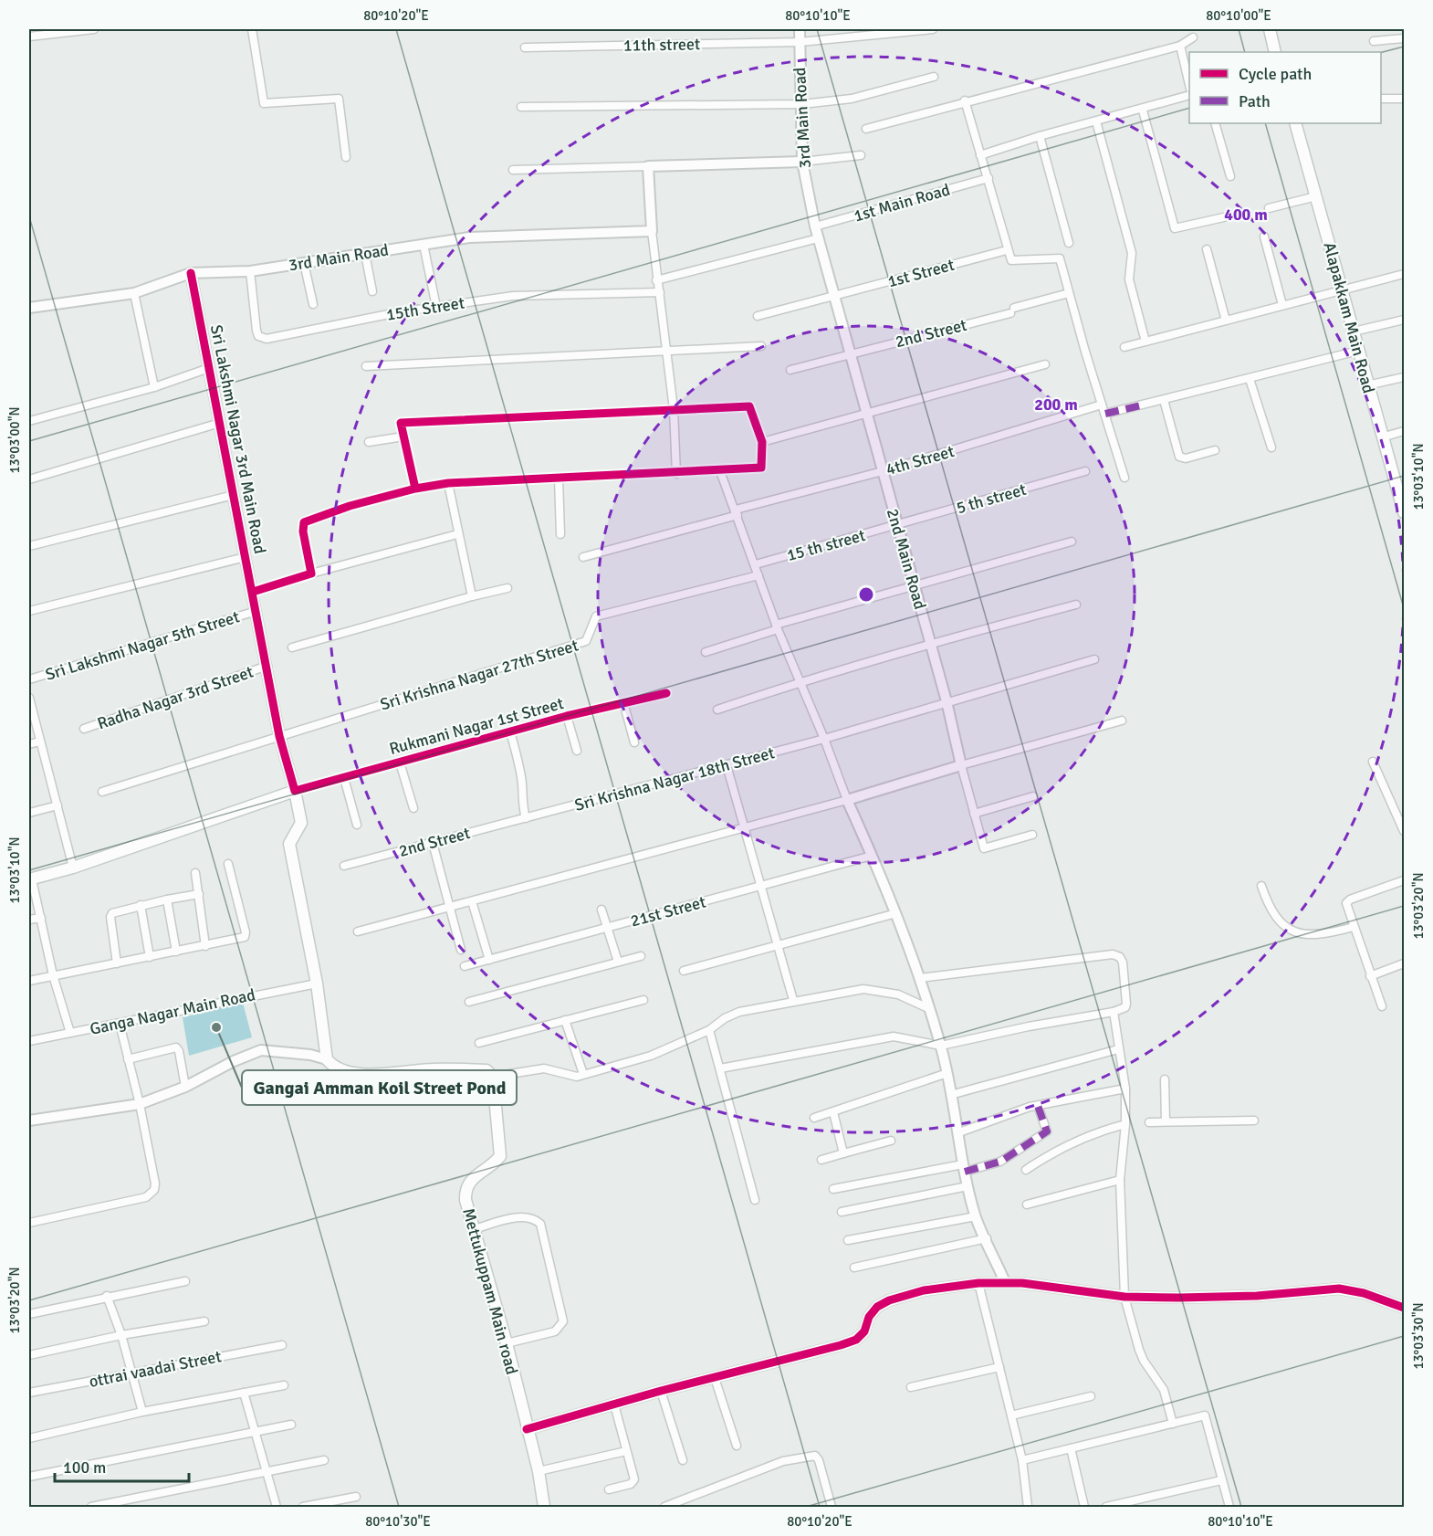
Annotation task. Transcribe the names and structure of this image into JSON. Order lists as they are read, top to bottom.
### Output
{
  "streets": {
    "main road": ["Alapakkam Main Road", "Mettukuppam Main road"],
    "street": [
      "11th street",
      "3rd Main Road",
      "1st Main Road",
      "1st Street",
      "15th Street",
      "2nd Street",
      "Sri Lakshmi Nagar 3rd Main Road",
      "4th Street",
      "5 th street",
      "15 th street",
      "2nd Main Road",
      "Sri Lakshmi Nagar 5th Street",
      "Sri Krishna Nagar 27th Street",
      "Radha Nagar 3rd Street",
      "Rukmani Nagar 1st Street",
      "Sri Krishna Nagar 18th Street",
      "21st Street",
      "Ganga Nagar Main Road",
      "ottrai vaadai Street"
    ]
  },
  "crossings": [
    ["11th street", "3rd Main Road"],
    ["3rd Main Road", "1st Main Road"],
    ["3rd Main Road", "1st Street"],
    ["3rd Main Road", "15th Street"],
    ["3rd Main Road", "Sri Lakshmi Nagar 3rd Main Road"],
    ["3rd Main Road", "2nd Main Road"],
    ["1st Street", "2nd Main Road"],
    ["2nd Street", "2nd Main Road"],
    ["2nd Street", "Sri Krishna Nagar 18th Street"],
    ["Sri Lakshmi Nagar 3rd Main Road", "Sri Lakshmi Nagar 5th Street"],
    ["Sri Lakshmi Nagar 3rd Main Road", "Sri Krishna Nagar 27th Street"],
    ["Sri Lakshmi Nagar 3rd Main Road", "Radha Nagar 3rd Street"],
    ["Sri Lakshmi Nagar 3rd Main Road", "Rukmani Nagar 1st Street"],
    ["4th Street", "2nd Main Road"],
    ["5 th street", "15 th street"],
    ["5 th street", "2nd Main Road"],
    ["15 th street", "2nd Main Road"],
    ["2nd Main Road", "Sri Krishna Nagar 18th Street"]
  ],
  "places": ["Gangai Amman Koil Street Pond"],
  "legend": ["Cycle path", "Path"],
  "scale_bar": "100 m",
  "coordinates": [
    "80°10'20\"E",
    "80°10'10\"E",
    "80°10'00\"E",
    "13°03'00\"N",
    "13°03'10\"N",
    "13°03'20\"N",
    "13°03'30\"N",
    "80°10'30\"E"
  ],
  "rings": ["400 m", "200 m"]
}
